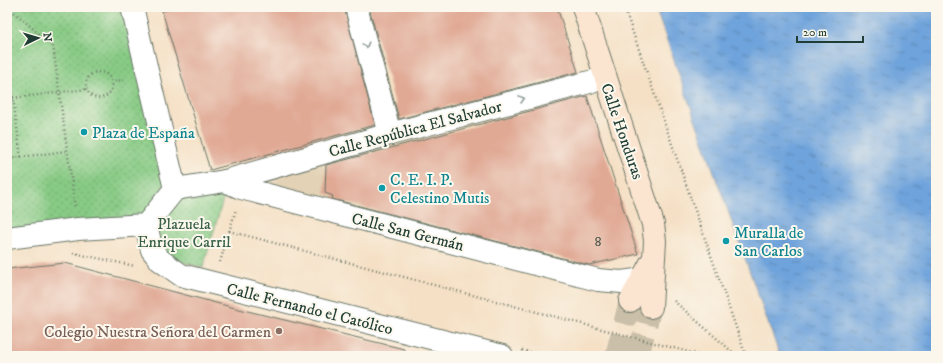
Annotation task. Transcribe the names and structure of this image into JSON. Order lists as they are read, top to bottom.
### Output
{
  "streets": {
    "street": [
      "Calle República El Salvador",
      "Calle Honduras",
      "Calle San Germán",
      "Calle Fernando el Católico"
    ]
  },
  "crossings": [
    ["Calle República El Salvador", "Calle Honduras"],
    ["Calle República El Salvador", "Calle San Germán"]
  ],
  "one_way": ["Calle República El Salvador"],
  "parks": ["Plazuela Enrique Carril"],
  "places": [
    "Plaza de España",
    "C. E. I. P. Celestino Mutis",
    "Muralla de San Carlos",
    "Colegio Nuestra Señora del Carmen"
  ],
  "house_numbers": ["8"],
  "scale_bar": "20 m",
  "north": "right"
}
